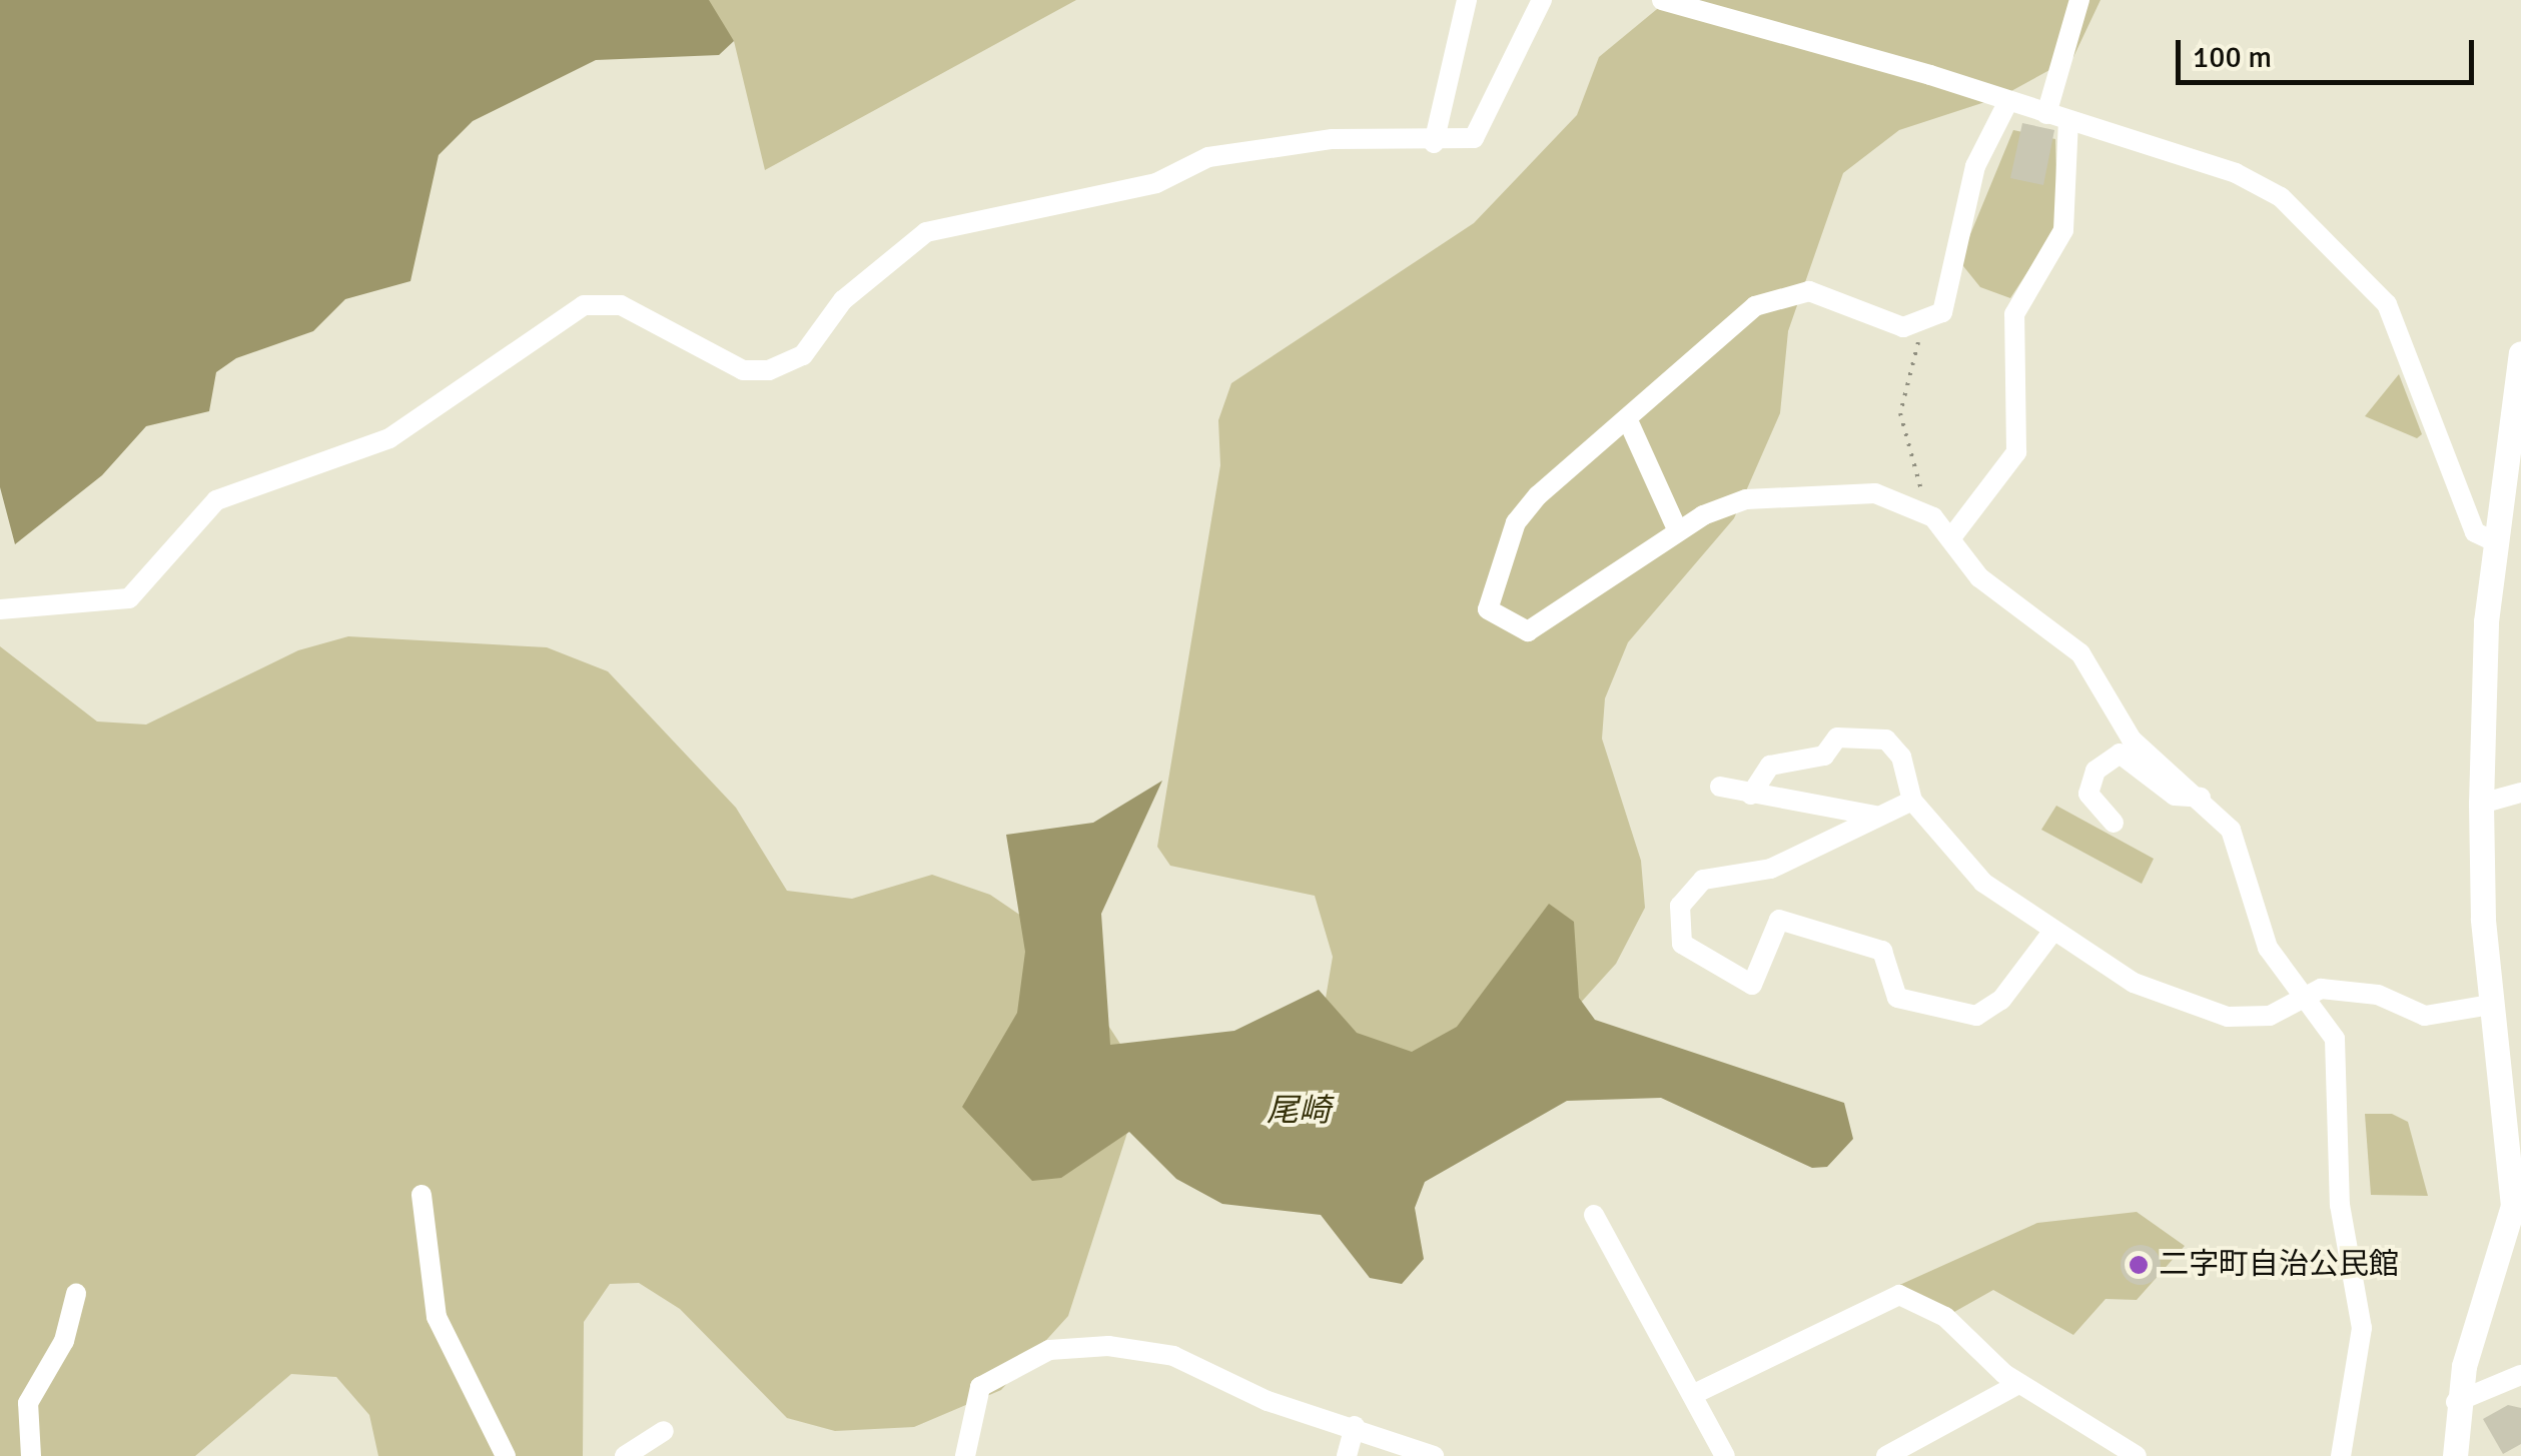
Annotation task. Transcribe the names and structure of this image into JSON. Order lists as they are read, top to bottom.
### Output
{
  "water": ["尾崎"],
  "places": ["二字町自治公民館"],
  "scale_bar": "100 m"
}
